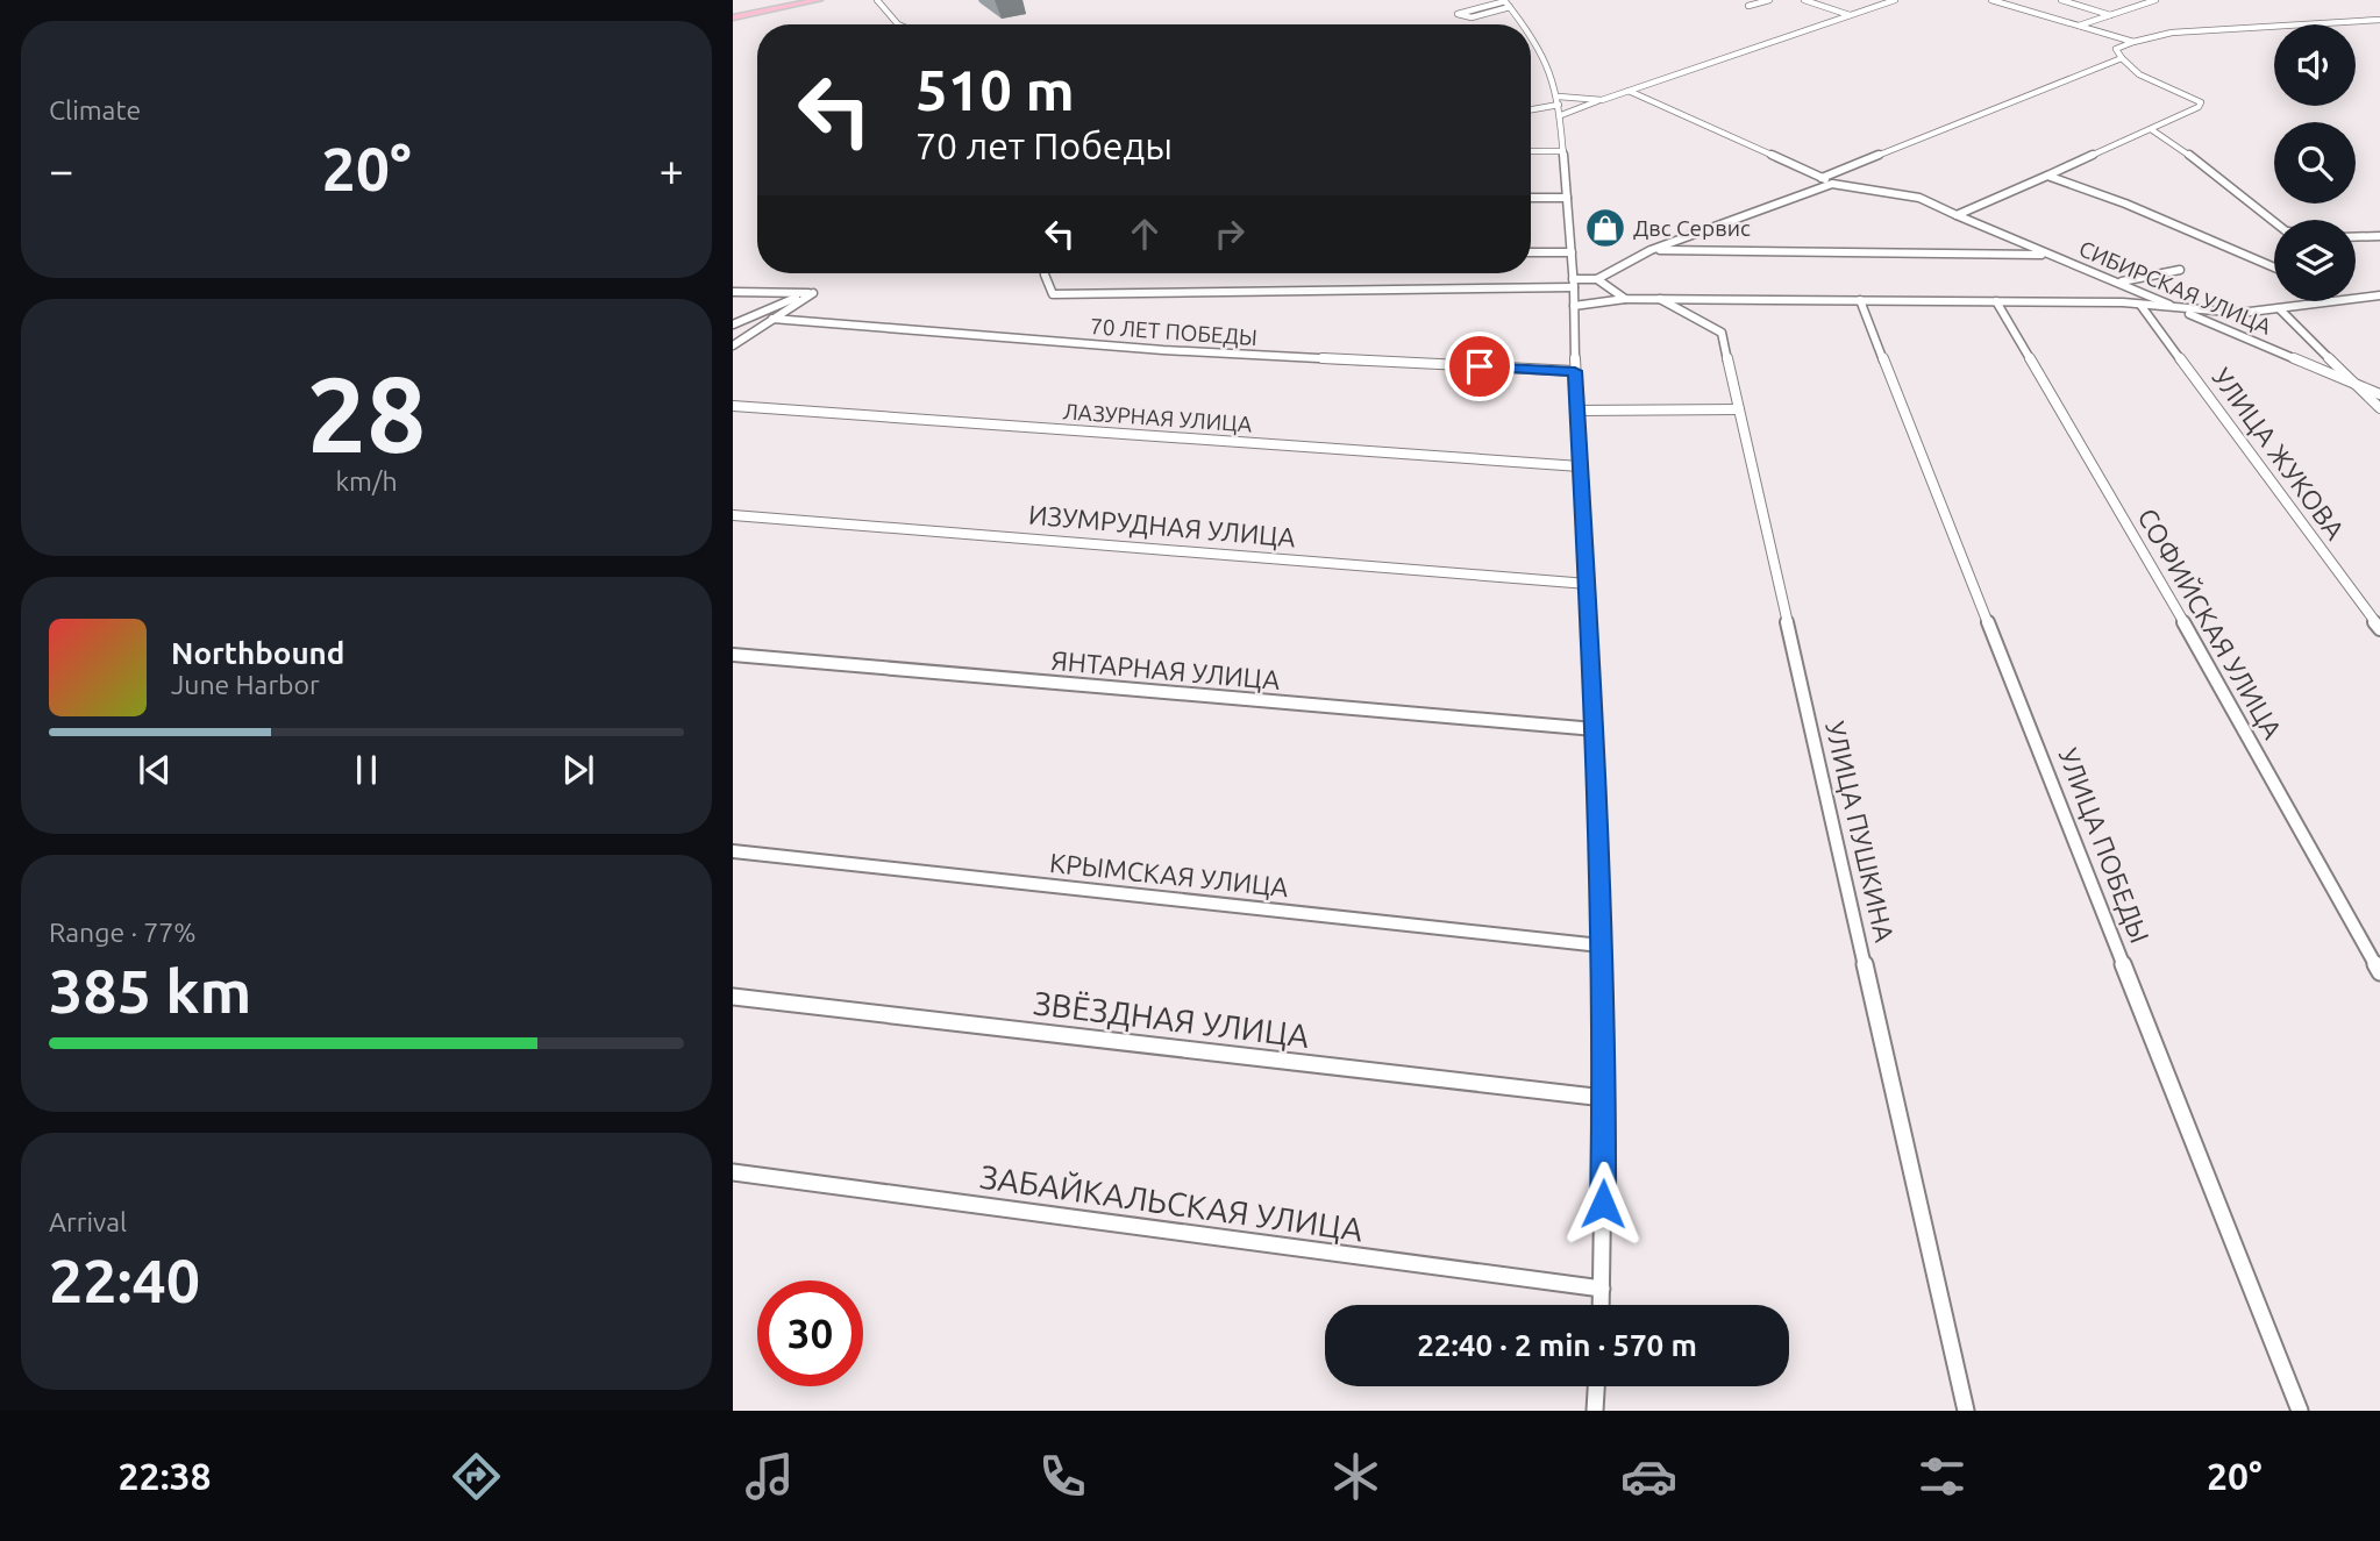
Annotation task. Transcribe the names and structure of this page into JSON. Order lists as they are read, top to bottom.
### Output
{
  "streets": {
    "street": [
      "СИБИРСКАЯ УЛИЦА",
      "70 ЛЕТ ПОБЕДЫ",
      "ЛАЗУРНАЯ УЛИЦА",
      "УЛИЦА ЖУКОВА",
      "ИЗУМРУДНАЯ УЛИЦА",
      "СОФИЙСКАЯ УЛИЦА",
      "ЯНТАРНАЯ УЛИЦА",
      "УЛИЦА ПУШКИНА",
      "УЛИЦА ПОБЕДЫ",
      "КРЫМСКАЯ УЛИЦА",
      "ЗВЁЗДНАЯ УЛИЦА",
      "ЗАБАЙКАЛЬСКАЯ УЛИЦА"
    ]
  },
  "places": {
    "shop": ["Двс Сервис"]
  },
  "page": {
    "tile": [
      "Climate",
      ["28", "km/h"],
      ["Range · 77%", "385 km"],
      ["Arrival", "22:40"]
    ],
    "turn": ["510 m", "70 лет Победы"],
    "heat": ["−", "20°", "+"],
    "song": ["Northbound", "June Harbor"],
    "limit": "30",
    "trip": "22:40 · 2 min · 570 m",
    "tabs": ["22:38", "20°"]
  }
}
